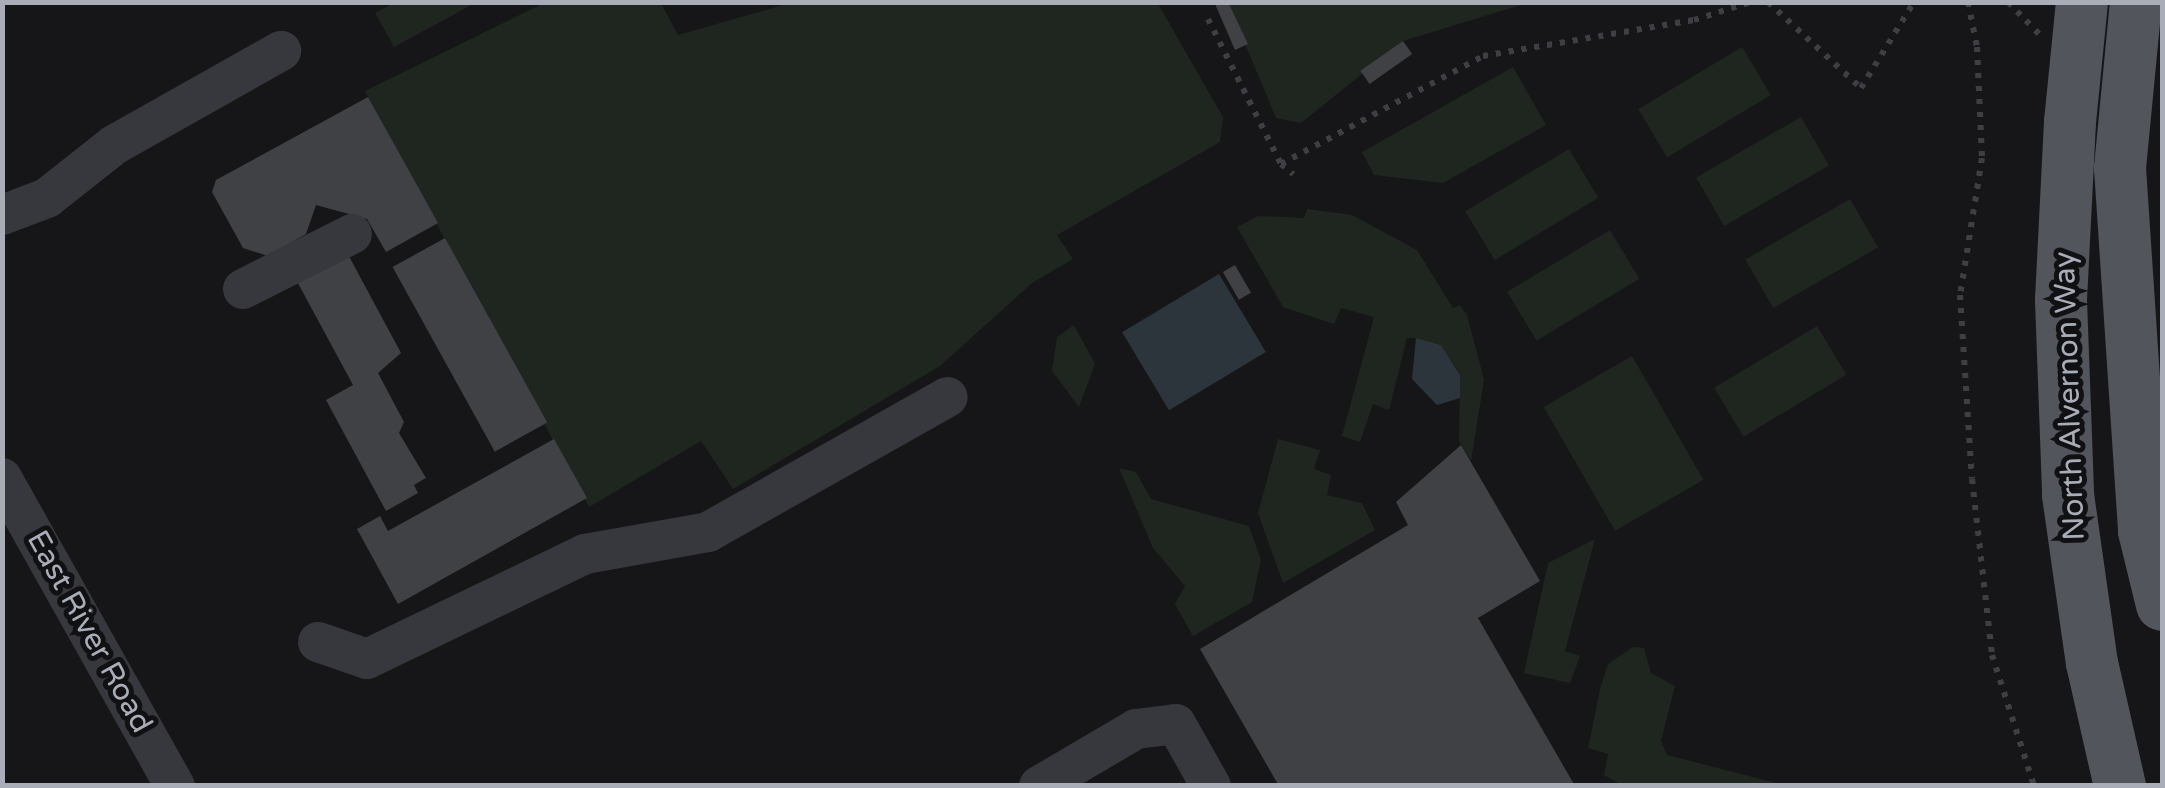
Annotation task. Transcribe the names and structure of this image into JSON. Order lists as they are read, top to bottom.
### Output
{
  "streets": {
    "main road": ["North Alvernon Way"],
    "street": ["East River Road"]
  }
}
